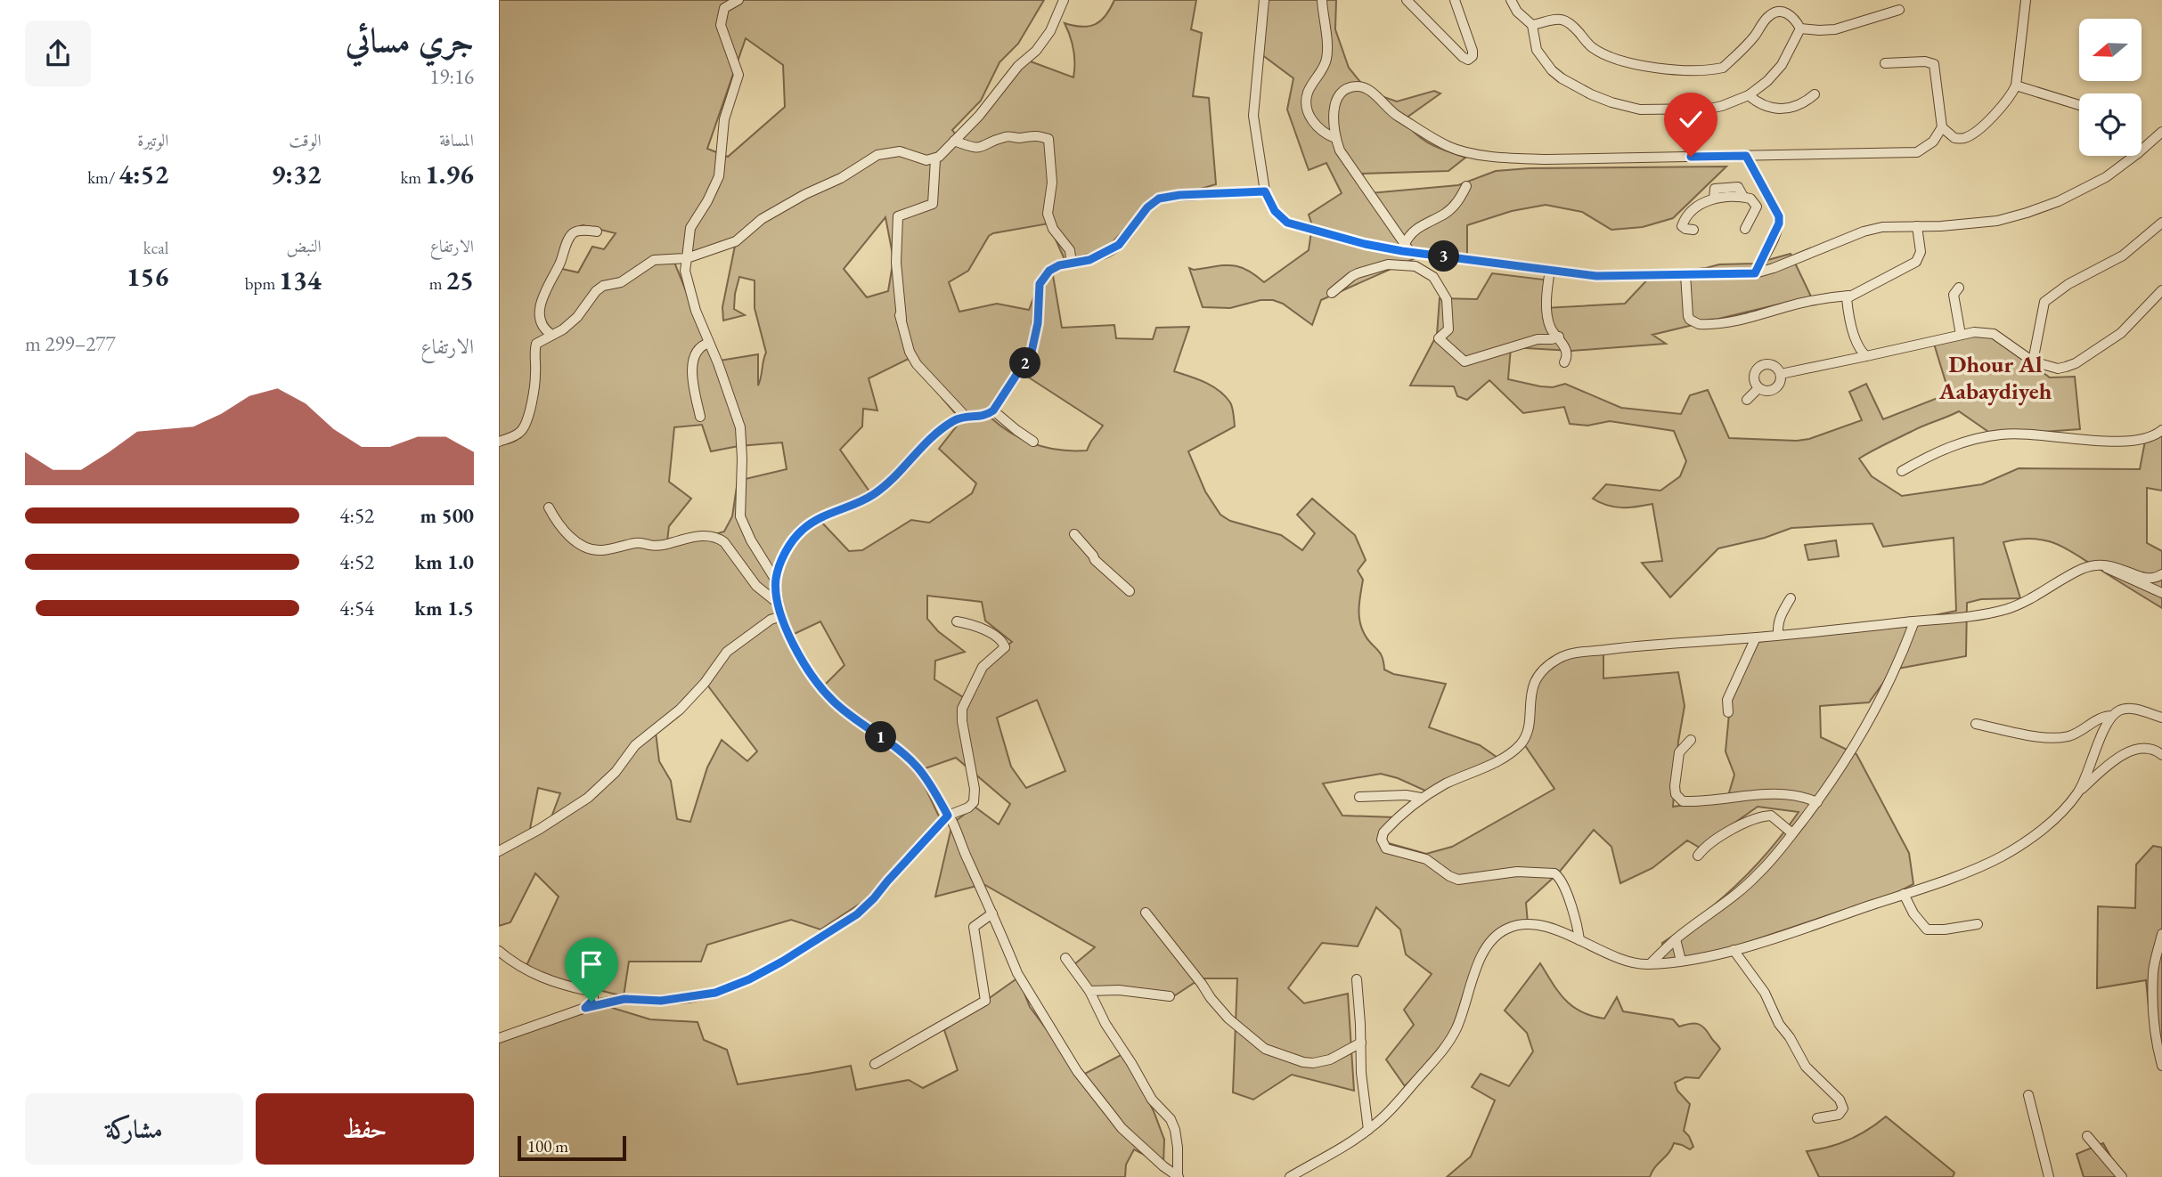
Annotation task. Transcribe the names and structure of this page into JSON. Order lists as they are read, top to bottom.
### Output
{
  "districts": ["Dhour Al Aabaydiyeh"],
  "scale_bar": "100 m",
  "north": "left",
  "page": {
    "heading": ["جري مسائي", "19:16"],
    "stats": [
      ["المسافة", "1.96 km"],
      ["الوقت", "9:32"],
      ["الوتيرة", "4:52 /km"],
      ["الارتفاع", "25 m"],
      ["النبض", "134 bpm"],
      ["kcal", "156"]
    ],
    "pins": ["3", "2", "1"],
    "chart": ["الارتفاع", "277–299 m"],
    "list": [
      {
        "name": "500 m",
        "note": "4:52"
      },
      {
        "name": "1.0 km",
        "note": "4:52"
      },
      {
        "name": "1.5 km",
        "note": "4:54"
      }
    ],
    "buttons": ["حفظ", "مشاركة"],
    "scale": "100 m"
  }
}
